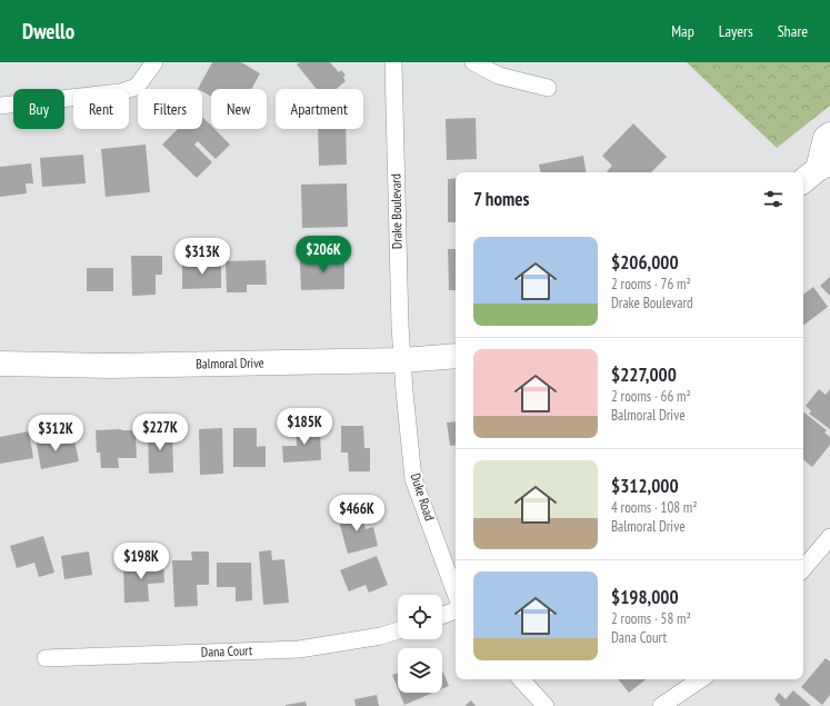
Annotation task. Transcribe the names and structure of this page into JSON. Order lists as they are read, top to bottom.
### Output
{
  "streets": {
    "street": [
      "Drake Boulevard",
      "Balmoral Drive",
      "Duke Road",
      "Dana Court"
    ]
  },
  "crossings": [
    ["Drake Boulevard", "Balmoral Drive"],
    ["Drake Boulevard", "Duke Road"],
    ["Balmoral Drive", "Duke Road"]
  ],
  "page": {
    "header": "Dwello",
    "nav": ["Map", "Layers", "Share"],
    "chip": [
      "Buy",
      "Rent",
      "Filters",
      "New",
      "Apartment"
    ],
    "heading": "7 homes",
    "list": [
      {
        "name": "$206,000",
        "note": "2 rooms · 76 m² · Drake Boulevard"
      },
      {
        "name": "$227,000",
        "note": "2 rooms · 66 m² · Balmoral Drive"
      },
      {
        "name": "$312,000",
        "note": "4 rooms · 108 m² · Balmoral Drive"
      },
      {
        "name": "$198,000",
        "note": "2 rooms · 58 m² · Dana Court"
      }
    ],
    "price": [
      "$206K",
      "$313K",
      "$185K",
      "$227K",
      "$312K",
      "$466K",
      "$198K"
    ]
  }
}
